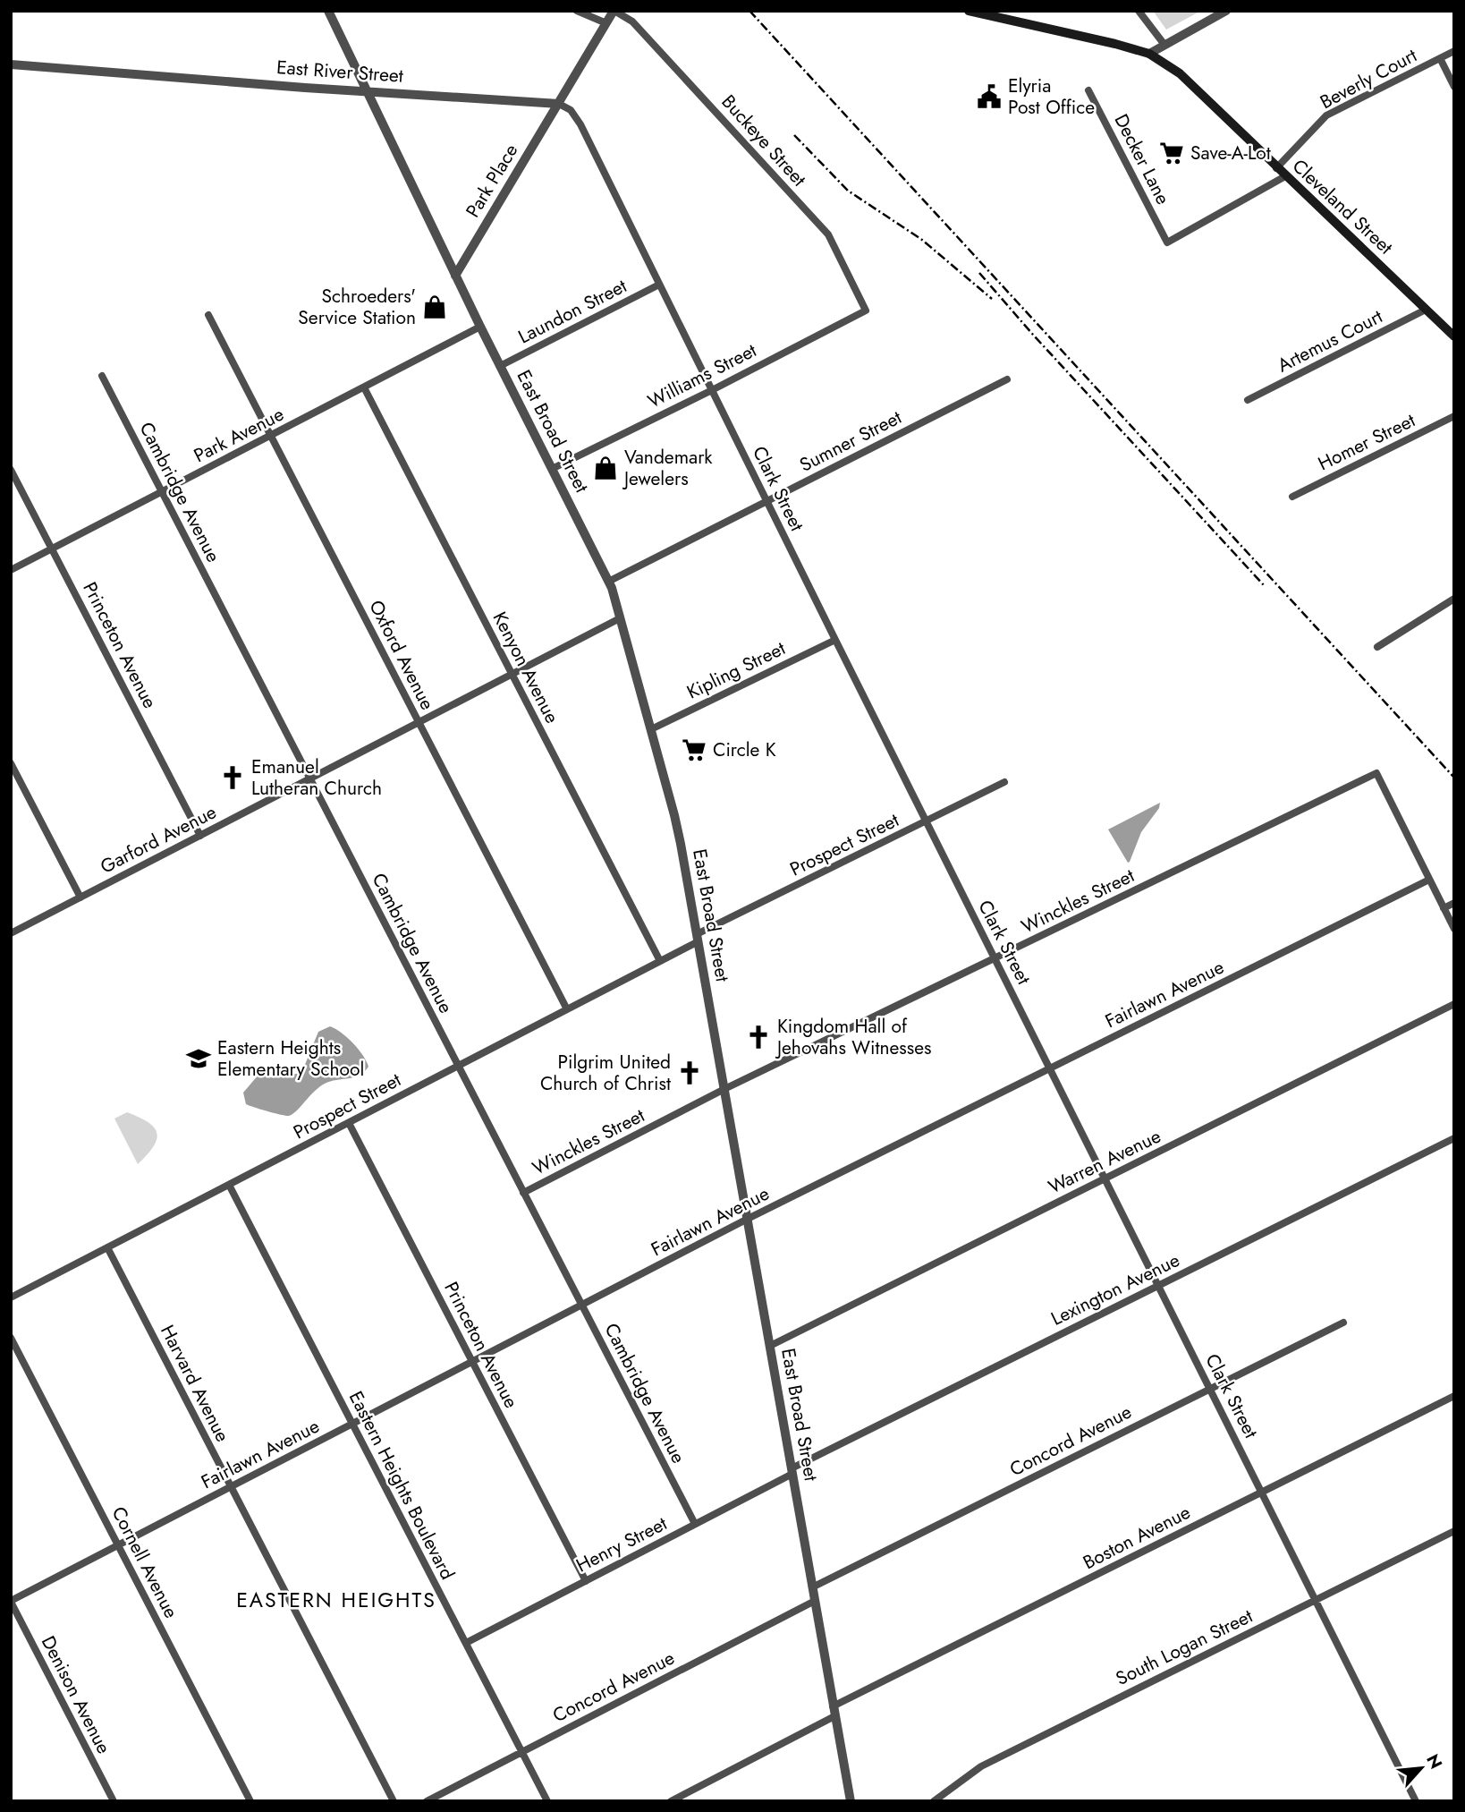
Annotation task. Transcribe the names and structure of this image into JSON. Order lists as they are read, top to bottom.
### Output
{
  "streets": {
    "main road": ["Cleveland Street"],
    "street": [
      "East River Street",
      "Beverly Court",
      "Buckeye Street",
      "Decker Lane",
      "Park Place",
      "Laundon Street",
      "Artemus Court",
      "Williams Street",
      "East Broad Street",
      "Park Avenue",
      "Sumner Street",
      "Homer Street",
      "Clark Street",
      "Cambridge Avenue",
      "Princeton Avenue",
      "Oxford Avenue",
      "Kenyon Avenue",
      "Kipling Street",
      "Garford Avenue",
      "Prospect Street",
      "Winckles Street",
      "Fairlawn Avenue",
      "Warren Avenue",
      "Lexington Avenue",
      "Harvard Avenue",
      "Concord Avenue",
      "Eastern Heights Boulevard",
      "Boston Avenue",
      "Henry Street",
      "Cornell Avenue",
      "South Logan Street",
      "Denison Avenue"
    ]
  },
  "crossings": [
    ["East River Street", "Park Place"],
    ["East River Street", "East Broad Street"],
    ["East River Street", "Clark Street"],
    ["Beverly Court", "Cleveland Street"],
    ["Buckeye Street", "Williams Street"],
    ["Decker Lane", "Cleveland Street"],
    ["Park Place", "East Broad Street"],
    ["Park Place", "Clark Street"],
    ["Cleveland Street", "Artemus Court"],
    ["Laundon Street", "East Broad Street"],
    ["Laundon Street", "Clark Street"],
    ["Williams Street", "East Broad Street"],
    ["Williams Street", "Clark Street"],
    ["East Broad Street", "Park Avenue"],
    ["East Broad Street", "Sumner Street"],
    ["East Broad Street", "Kipling Street"],
    ["East Broad Street", "Garford Avenue"],
    ["East Broad Street", "Prospect Street"],
    ["East Broad Street", "Winckles Street"],
    ["East Broad Street", "Fairlawn Avenue"],
    ["East Broad Street", "Warren Avenue"],
    ["East Broad Street", "Lexington Avenue"],
    ["East Broad Street", "Concord Avenue"],
    ["East Broad Street", "Boston Avenue"],
    ["East Broad Street", "Henry Street"],
    ["Park Avenue", "Cambridge Avenue"],
    ["Park Avenue", "Princeton Avenue"],
    ["Park Avenue", "Oxford Avenue"],
    ["Park Avenue", "Kenyon Avenue"],
    ["Sumner Street", "Clark Street"],
    ["Clark Street", "Kipling Street"],
    ["Clark Street", "Prospect Street"],
    ["Clark Street", "Winckles Street"],
    ["Clark Street", "Fairlawn Avenue"],
    ["Clark Street", "Warren Avenue"],
    ["Clark Street", "Lexington Avenue"],
    ["Clark Street", "Concord Avenue"],
    ["Clark Street", "Boston Avenue"],
    ["Clark Street", "South Logan Street"],
    ["Cambridge Avenue", "Garford Avenue"],
    ["Cambridge Avenue", "Prospect Street"],
    ["Cambridge Avenue", "Winckles Street"],
    ["Cambridge Avenue", "Fairlawn Avenue"],
    ["Cambridge Avenue", "Henry Street"],
    ["Princeton Avenue", "Garford Avenue"],
    ["Princeton Avenue", "Prospect Street"],
    ["Princeton Avenue", "Fairlawn Avenue"],
    ["Princeton Avenue", "Henry Street"],
    ["Oxford Avenue", "Garford Avenue"],
    ["Oxford Avenue", "Prospect Street"],
    ["Kenyon Avenue", "Garford Avenue"],
    ["Kenyon Avenue", "Prospect Street"],
    ["Prospect Street", "Harvard Avenue"],
    ["Prospect Street", "Eastern Heights Boulevard"],
    ["Winckles Street", "Fairlawn Avenue"],
    ["Fairlawn Avenue", "Harvard Avenue"],
    ["Fairlawn Avenue", "Eastern Heights Boulevard"],
    ["Fairlawn Avenue", "Cornell Avenue"],
    ["Fairlawn Avenue", "Denison Avenue"],
    ["Lexington Avenue", "Henry Street"],
    ["Concord Avenue", "Eastern Heights Boulevard"],
    ["Eastern Heights Boulevard", "Henry Street"]
  ],
  "districts": ["EASTERN HEIGHTS"],
  "places": {
    "public building": ["Elyria Post Office"],
    "supermarket": ["Save-A-Lot", "Circle K"],
    "shop": ["Schroeders' Service Station", "Vandemark Jewelers"],
    "church": ["Emanuel Lutheran Church", "Kingdom Hall of Jehovahs Witnesses", "Pilgrim United Church of Christ"],
    "school or university": ["Eastern Heights Elementary School"]
  },
  "north": "top right"
}
